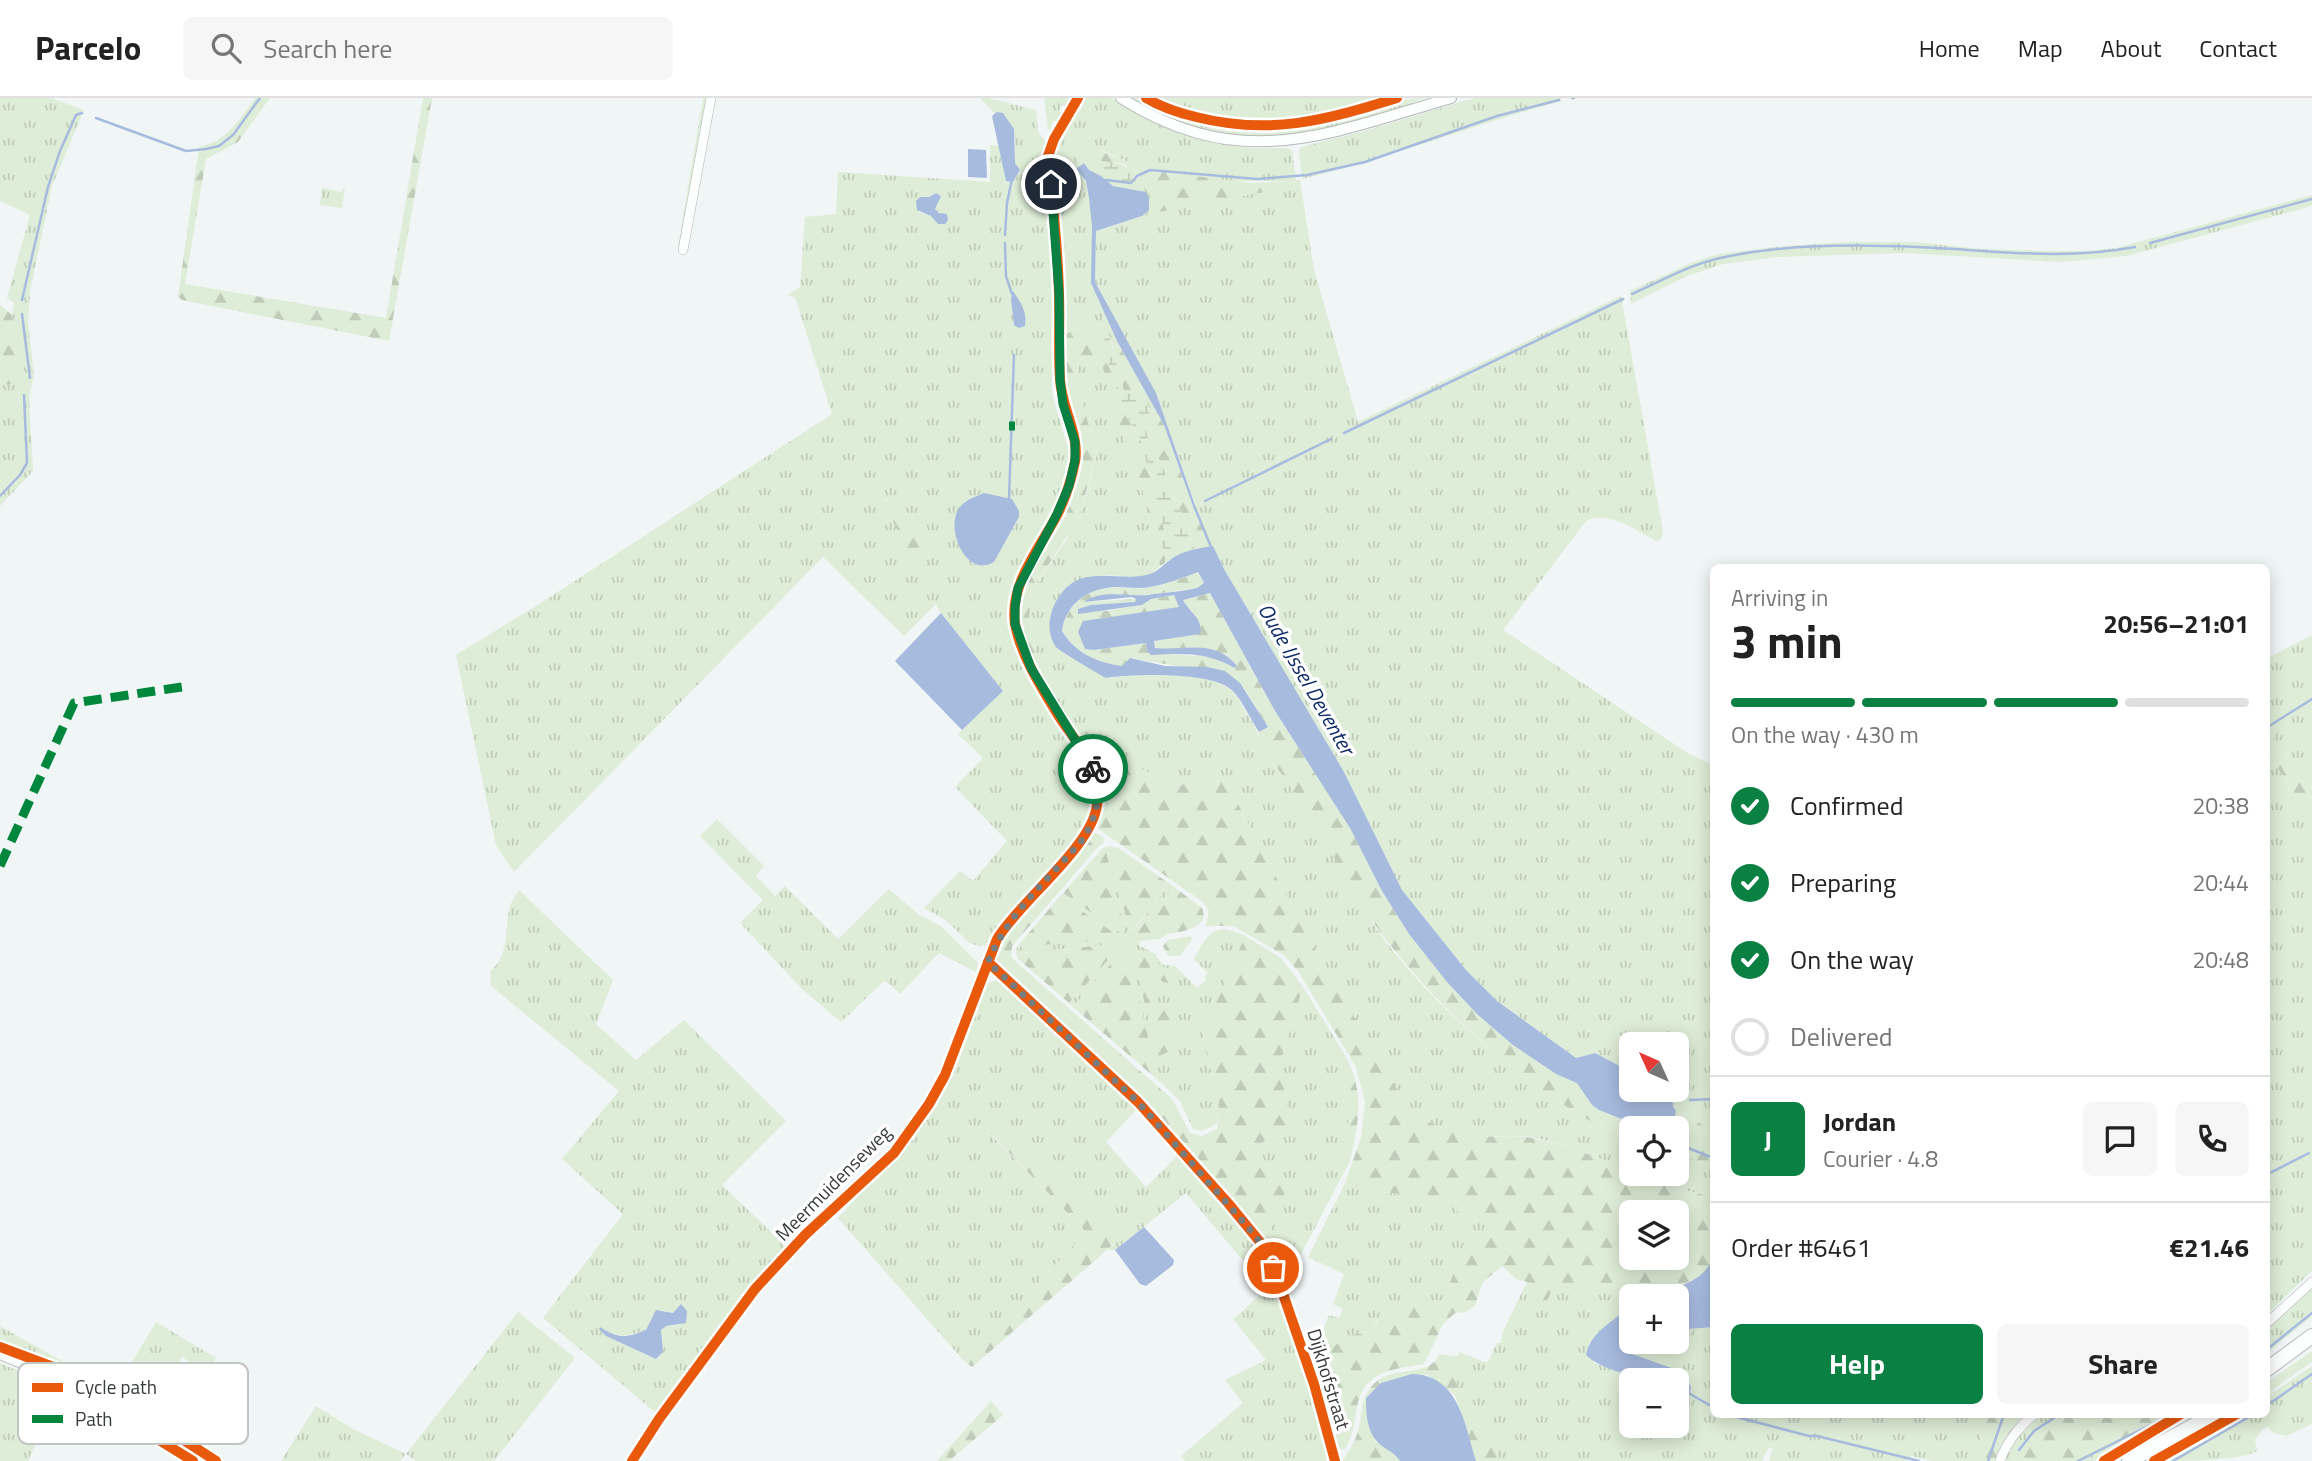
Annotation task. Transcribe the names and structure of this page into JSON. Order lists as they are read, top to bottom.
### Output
{
  "streets": {
    "street": ["Meermuidenseweg", "Dijkhofstraat"]
  },
  "crossings": [
    ["Meermuidenseweg", "Dijkhofstraat"]
  ],
  "water": ["Oude IJssel Deventer"],
  "legend": ["Cycle path", "Path"],
  "north": "top left",
  "page": {
    "header": "Parcelo",
    "search": "Search here",
    "nav": [
      "Home",
      "Map",
      "About",
      "Contact"
    ],
    "heading": ["3 min", "Arriving in", "20:56–21:01"],
    "panel": [
      "Jordan",
      "Courier · 4.8",
      "Order #6461",
      "€21.46"
    ],
    "bar": "On the way · 430 m",
    "list": [
      ["Confirmed", "20:38"],
      ["Preparing", "20:44"],
      ["On the way", "20:48"],
      "Delivered"
    ],
    "map_buttons": ["+", "−"],
    "round": "J",
    "buttons": ["Help", "Share"]
  }
}
